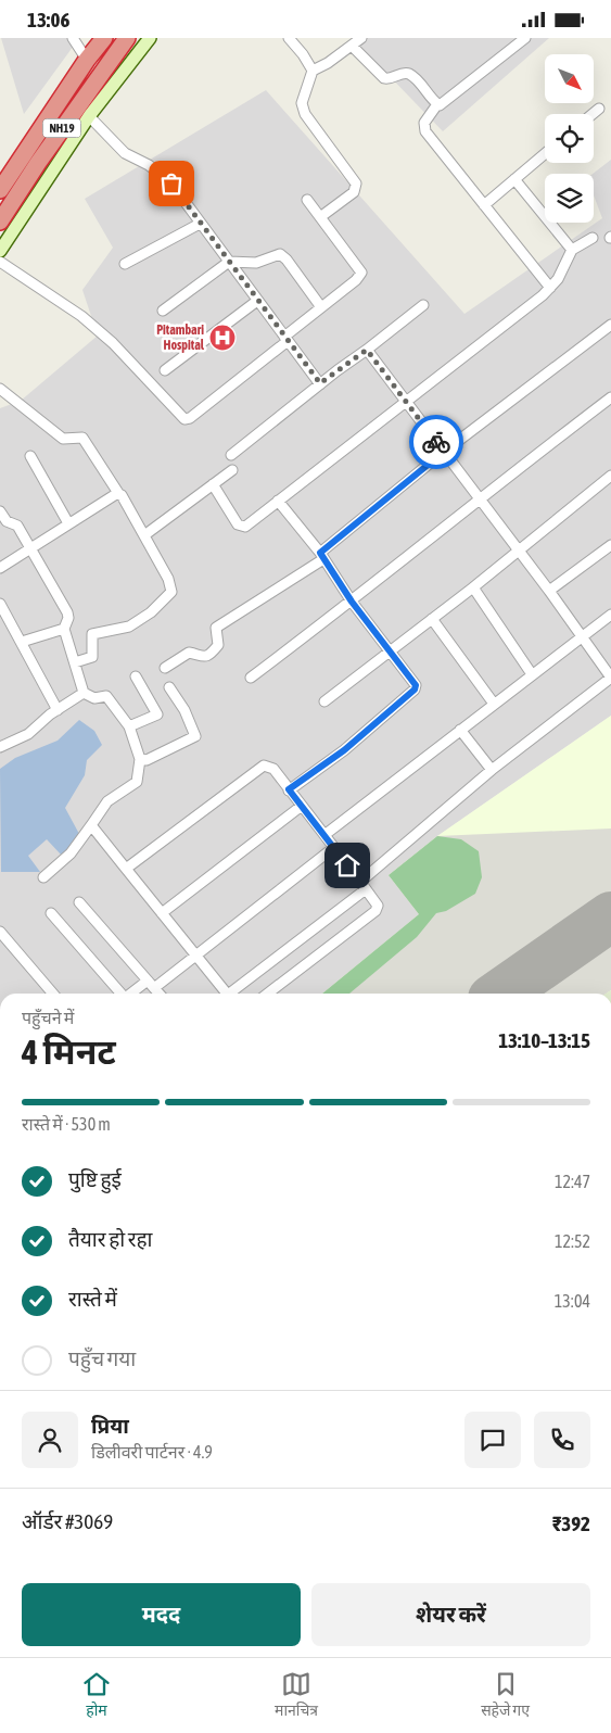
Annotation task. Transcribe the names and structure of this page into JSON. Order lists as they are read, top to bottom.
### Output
{
  "streets": {
    "highway": ["NH19"]
  },
  "places": {
    "hospital": ["Pitambari Hospital"]
  },
  "north": "bottom right",
  "page": {
    "status": "13:06",
    "heading": ["4 मिनट", "पहुँचने में", "13:10–13:15"],
    "panel": [
      "प्रिया",
      "डिलीवरी पार्टनर · 4.9",
      "ऑर्डर #3069",
      "₹392"
    ],
    "bar": "रास्ते में · 530 m",
    "list": [
      ["पुष्टि हुई", "12:47"],
      ["तैयार हो रहा", "12:52"],
      ["रास्ते में", "13:04"],
      "पहुँच गया"
    ],
    "buttons": ["मदद", "शेयर करें"],
    "tabs": ["होम", "मानचित्र", "सहेजे गए"]
  }
}
